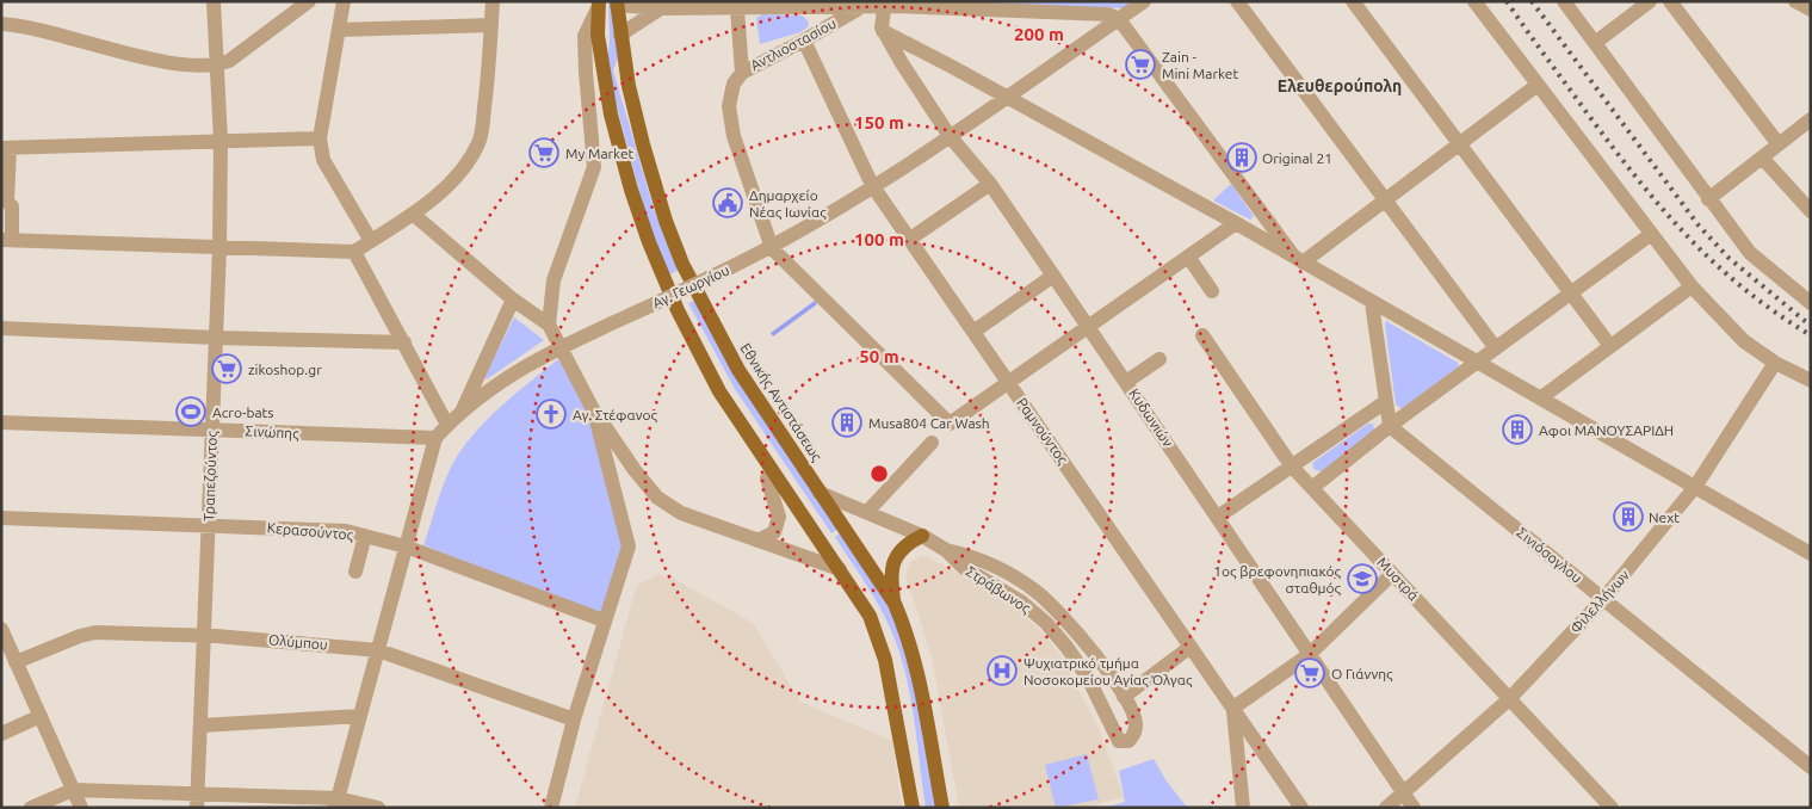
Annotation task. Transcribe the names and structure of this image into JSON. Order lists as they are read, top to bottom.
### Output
{
  "streets": {
    "main road": ["Εθνικής Αντιστάσεως"],
    "street": [
      "Αντλιοστασίου",
      "Αγ. Γεωργίου",
      "Κυδωνιών",
      "Ραμνούντος",
      "Σινώπης",
      "Τραπεζούντος",
      "Κερασούντος",
      "Σινιόσογλου",
      "Μυστρά",
      "Στράβωνος",
      "Φιλελλήνων",
      "Ολύμπου"
    ]
  },
  "crossings": [
    ["Αντλιοστασίου", "Αγ. Γεωργίου"],
    ["Αντλιοστασίου", "Ραμνούντος"],
    ["Αγ. Γεωργίου", "Κυδωνιών"],
    ["Αγ. Γεωργίου", "Ραμνούντος"],
    ["Αγ. Γεωργίου", "Σινώπης"],
    ["Εθνικής Αντιστάσεως", "Στράβωνος"],
    ["Κυδωνιών", "Φιλελλήνων"],
    ["Σινώπης", "Τραπεζούντος"],
    ["Τραπεζούντος", "Κερασούντος"],
    ["Τραπεζούντος", "Ολύμπου"],
    ["Σινιόσογλου", "Φιλελλήνων"],
    ["Μυστρά", "Φιλελλήνων"]
  ],
  "districts": ["Ελευθερούπολη"],
  "places": {
    "supermarket": [
      "Zain - Mini Market",
      "My Market",
      "zikoshop.gr",
      "Ο Γιάννης"
    ],
    "building": [
      "Original 21",
      "Musa804 Car Wash",
      "Αφοι ΜΑΝΟΥΣΑΡΙΔΗ",
      "Next"
    ],
    "public building": ["Δημαρχείο Νέας Ιωνίας"],
    "sports": ["Acro-bats"],
    "church": ["Αγ. Στέφανος"],
    "school or university": ["1ος βρεφονηπιακός σταθμός"],
    "hospital": ["Ψυχιατρικό τμήμα Νοσοκομείου Αγίας Όλγας"]
  },
  "rings": [
    "200 m",
    "150 m",
    "100 m",
    "50 m"
  ]
}
